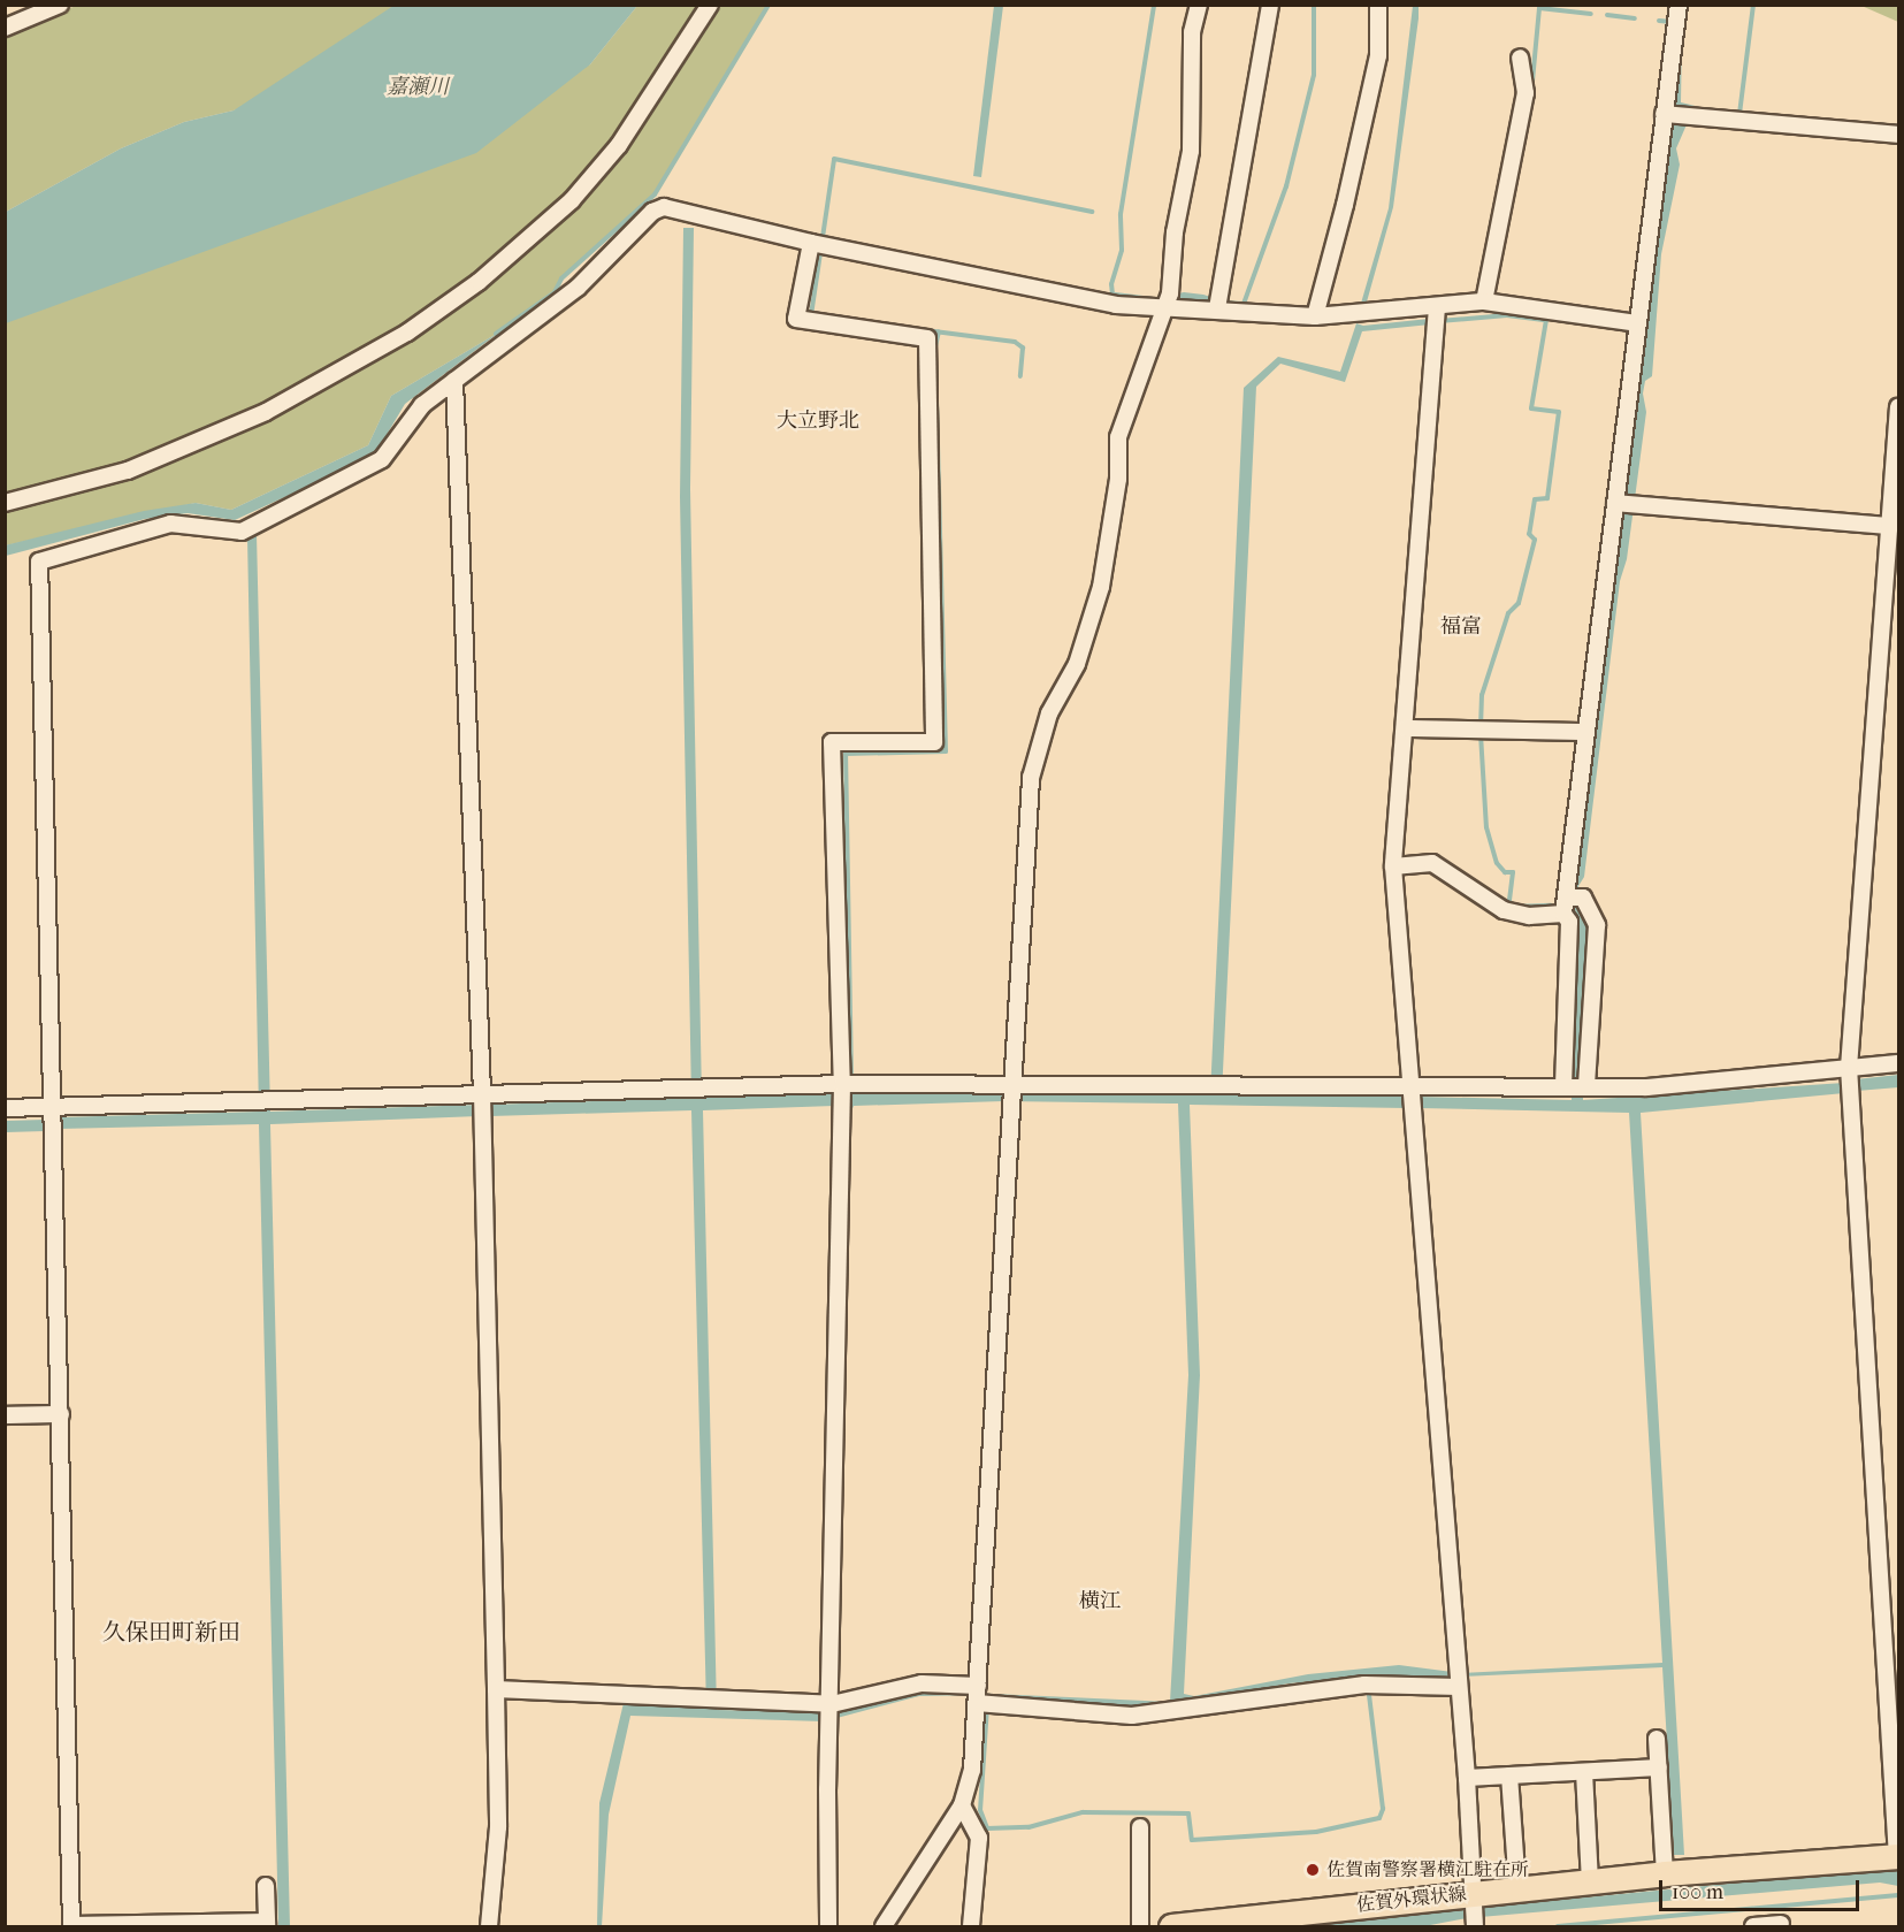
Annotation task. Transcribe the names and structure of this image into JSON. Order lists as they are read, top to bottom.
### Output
{
  "streets": {
    "main road": ["佐賀外環状線"]
  },
  "districts": [
    "大立野北",
    "福富",
    "横江",
    "久保田町新田"
  ],
  "water": ["嘉瀬川"],
  "places": ["佐賀南警察署横江駐在所"],
  "scale_bar": "100 m"
}
